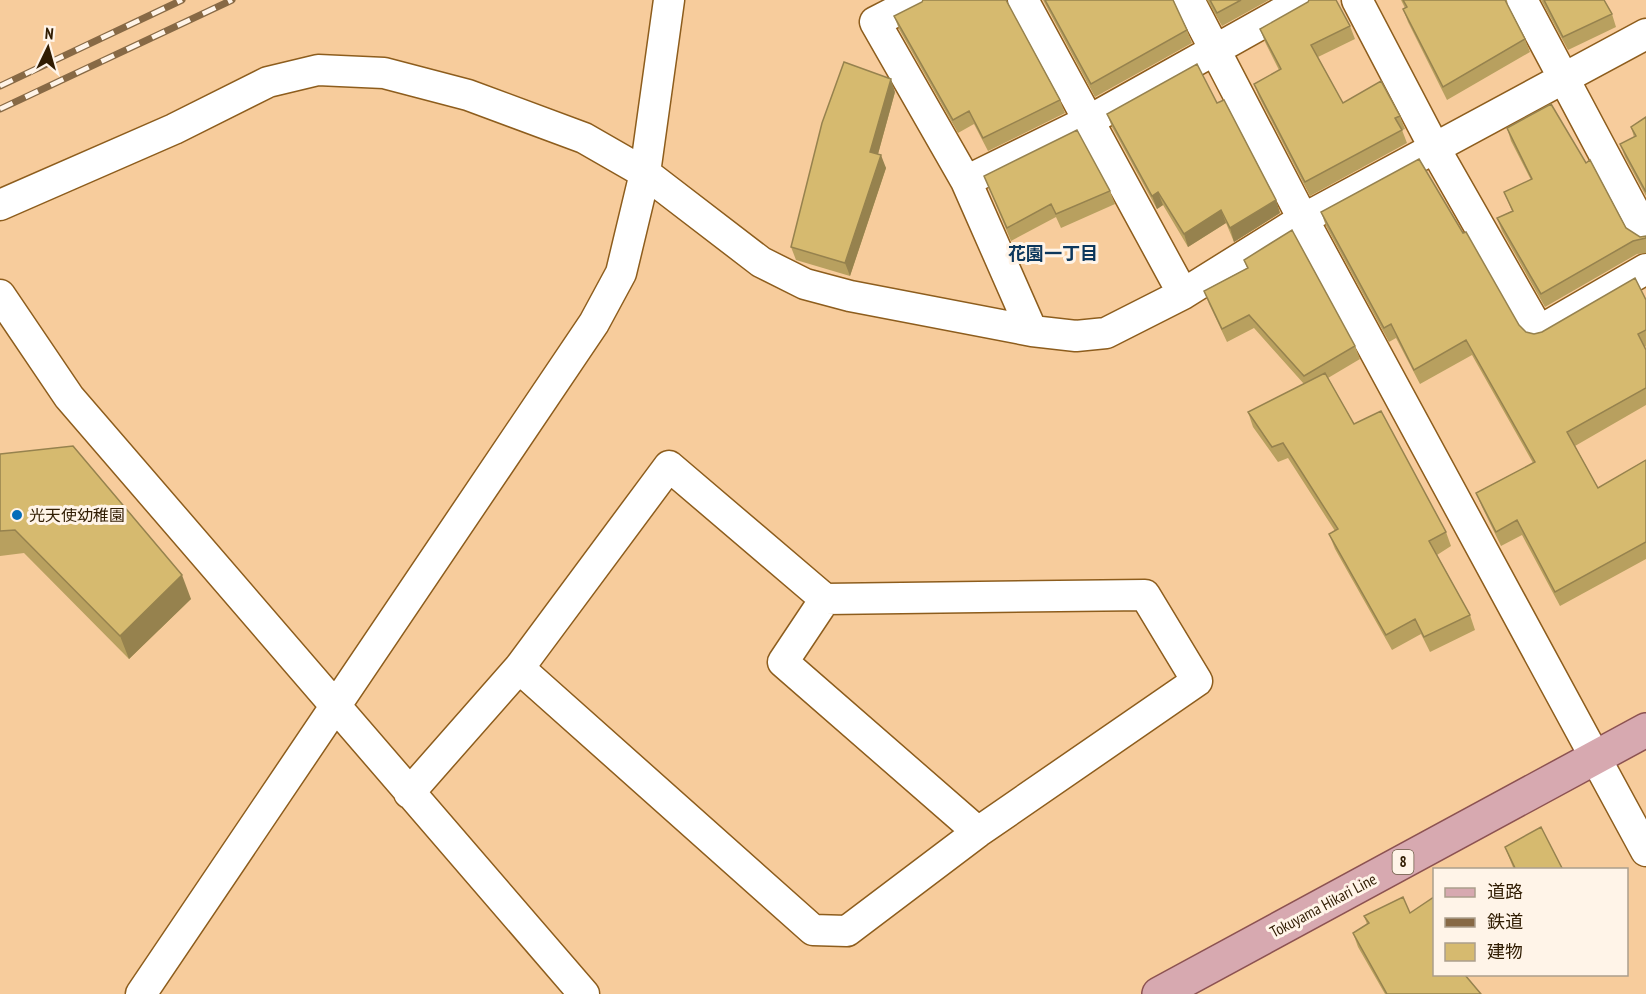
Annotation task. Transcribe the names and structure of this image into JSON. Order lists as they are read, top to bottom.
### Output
{
  "streets": {
    "main road": ["8", "Tokuyama Hikari Line"]
  },
  "districts": ["花園一丁目"],
  "places": ["光天使幼稚園"],
  "legend": ["道路", "鉄道", "建物"],
  "north": "top"
}
